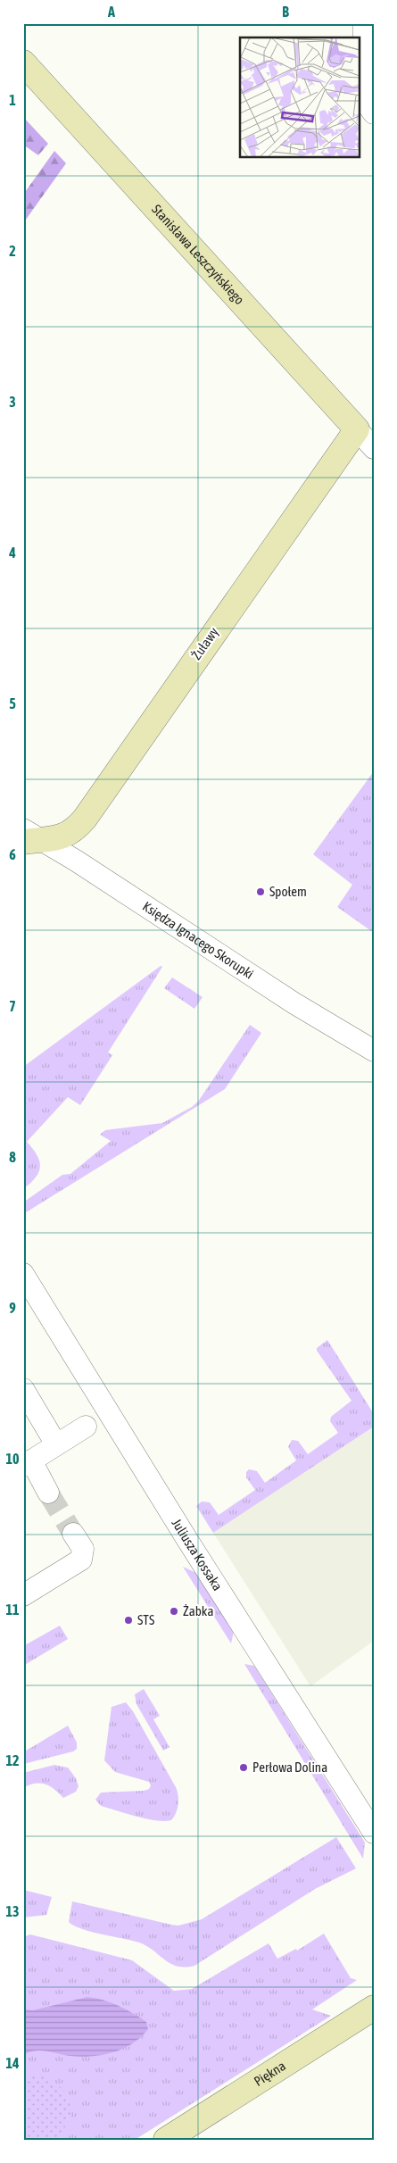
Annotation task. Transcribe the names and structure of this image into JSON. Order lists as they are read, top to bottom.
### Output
{
  "streets": {
    "street": [
      "Stanisława Leszczyńskiego",
      "Żuławy",
      "Księdza Ignacego Skorupki",
      "Juliusza Kossaka",
      "Piękna"
    ]
  },
  "crossings": [
    ["Stanisława Leszczyńskiego", "Żuławy"],
    ["Żuławy", "Księdza Ignacego Skorupki"]
  ],
  "places": [
    "Społem",
    "Żabka",
    "STS",
    "Perłowa Dolina"
  ],
  "grid": {
    "columns": ["A", "B"],
    "rows": [
      "1",
      "2",
      "3",
      "4",
      "5",
      "6",
      "7",
      "8",
      "9",
      "10",
      "11",
      "12",
      "13",
      "14"
    ]
  }
}
